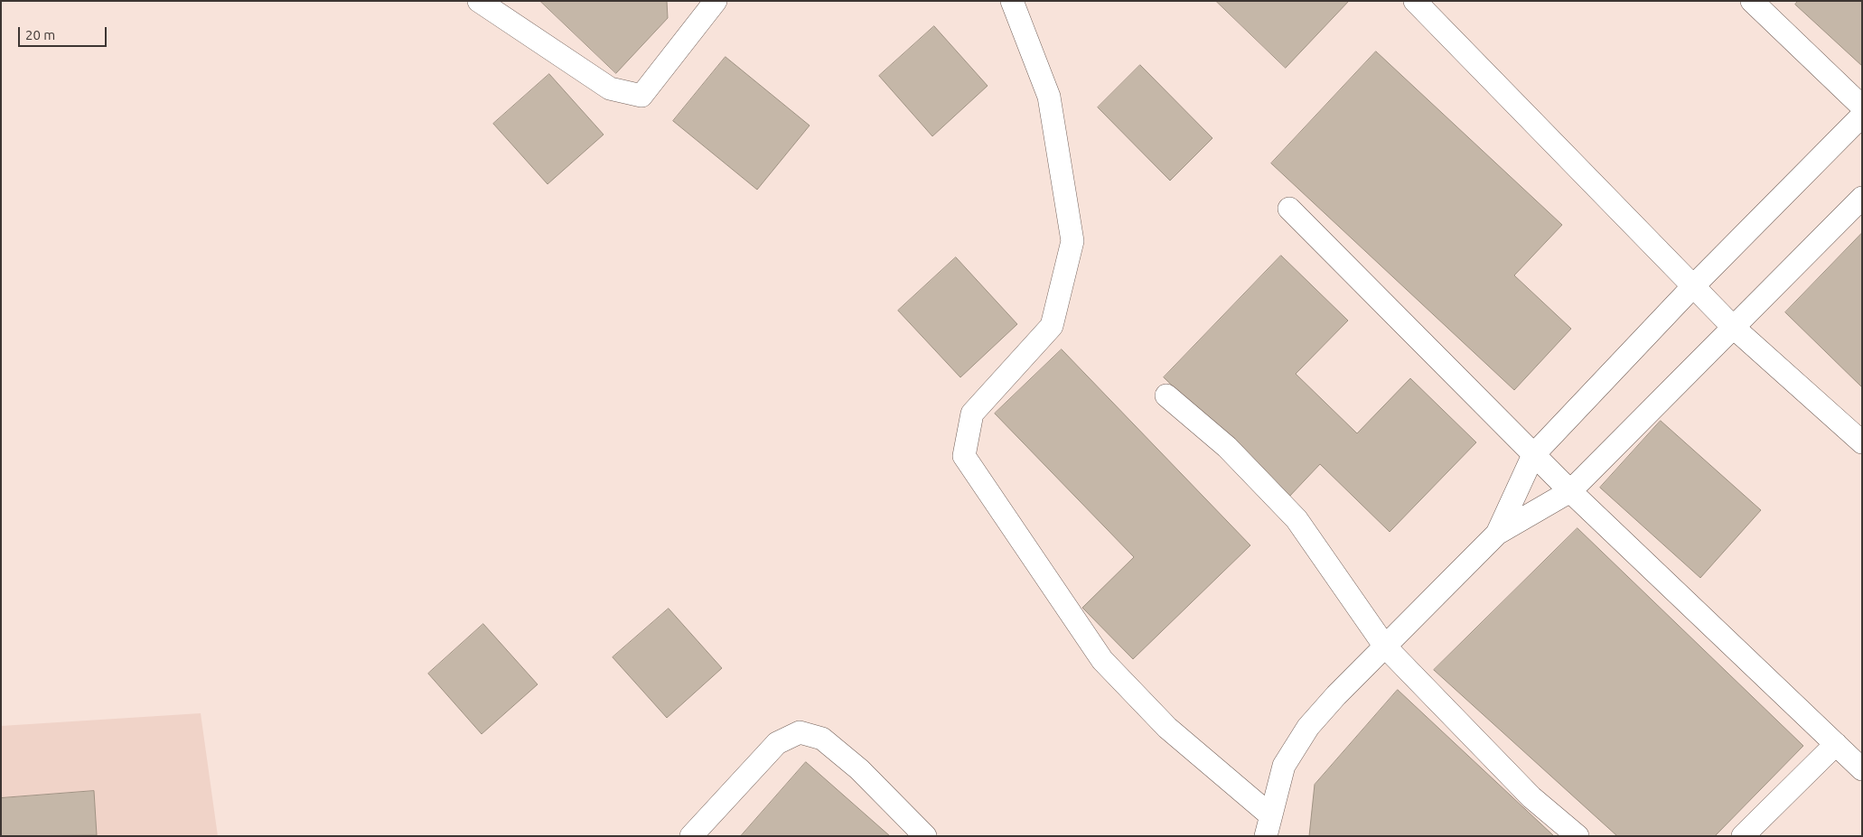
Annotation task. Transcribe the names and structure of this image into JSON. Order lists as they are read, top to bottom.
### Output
{
  "scale_bar": "20 m"
}
